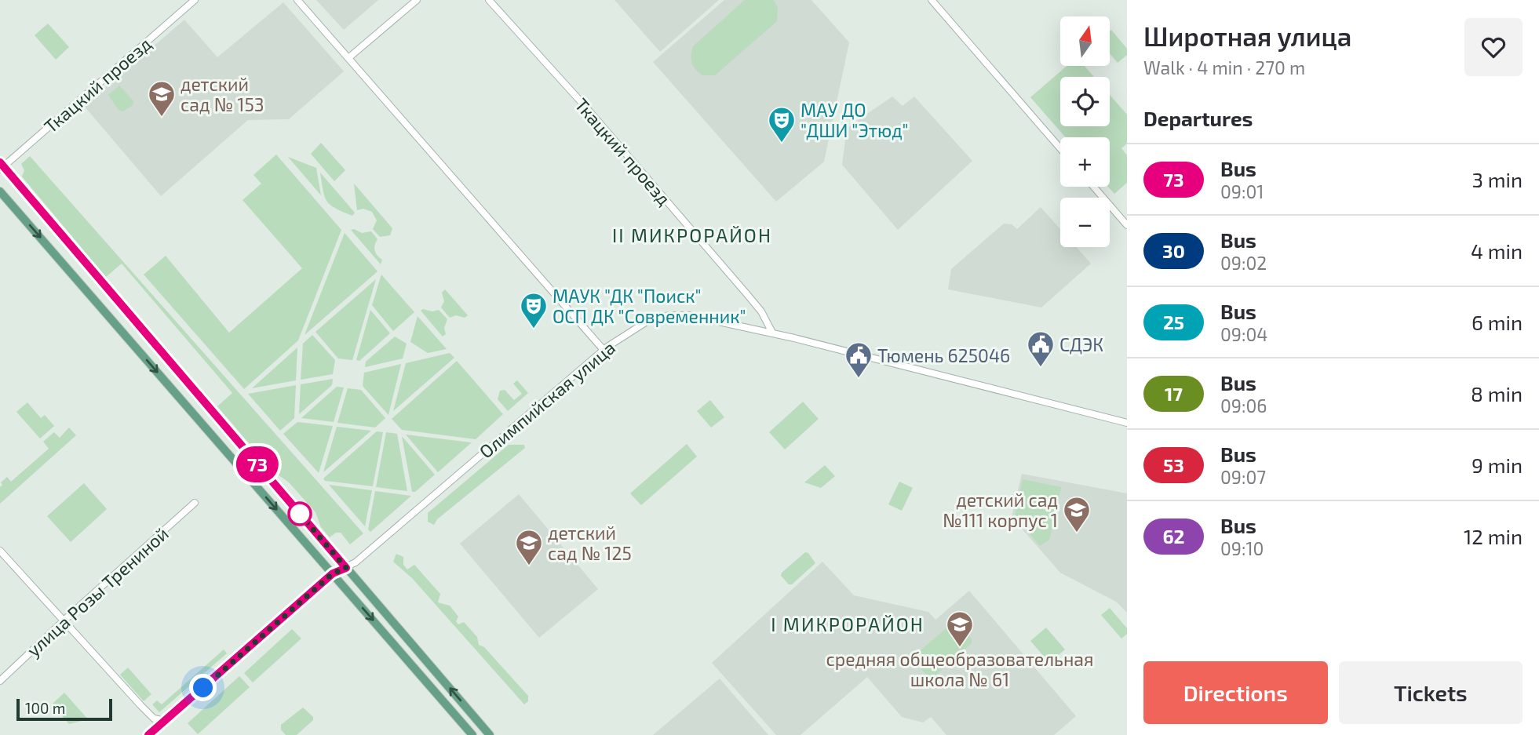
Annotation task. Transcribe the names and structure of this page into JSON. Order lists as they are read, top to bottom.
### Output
{
  "streets": {
    "street": ["Ткацкий проезд", "Олимпийская улица", "улица Розы Трениной"]
  },
  "crossings": [
    ["Ткацкий проезд", "Олимпийская улица"]
  ],
  "districts": ["II МИКРОРАЙОН", "I МИКРОРАЙОН"],
  "places": {
    "school or university": [
      "детский сад № 153",
      "детский сад №111 корпус 1",
      "детский сад № 125",
      "средняя общеобразовательная школа № 61"
    ],
    "theatre": ["МАУ ДО \"ДШИ \"Этюд\"", "МАУК \"ДК \"Поиск\" ОСП ДК \"Современник\""],
    "public building": ["СДЭК", "Тюмень 625046"]
  },
  "lines": ["bus line 73"],
  "scale_bar": "100 m",
  "north": "top",
  "page": {
    "on_map": "73",
    "heading": [
      ["Широтная улица", "Walk · 4 min · 270 m"],
      "Departures"
    ],
    "map_buttons": ["+", "−"],
    "list": [
      {
        "mark": "73",
        "name": "Bus",
        "note": "09:01",
        "value": "3 min"
      },
      {
        "mark": "30",
        "name": "Bus",
        "note": "09:02",
        "value": "4 min"
      },
      {
        "mark": "25",
        "name": "Bus",
        "note": "09:04",
        "value": "6 min"
      },
      {
        "mark": "17",
        "name": "Bus",
        "note": "09:06",
        "value": "8 min"
      },
      {
        "mark": "53",
        "name": "Bus",
        "note": "09:07",
        "value": "9 min"
      },
      {
        "mark": "62",
        "name": "Bus",
        "note": "09:10",
        "value": "12 min"
      }
    ],
    "buttons": ["Directions", "Tickets"],
    "scale": "100 m"
  }
}
